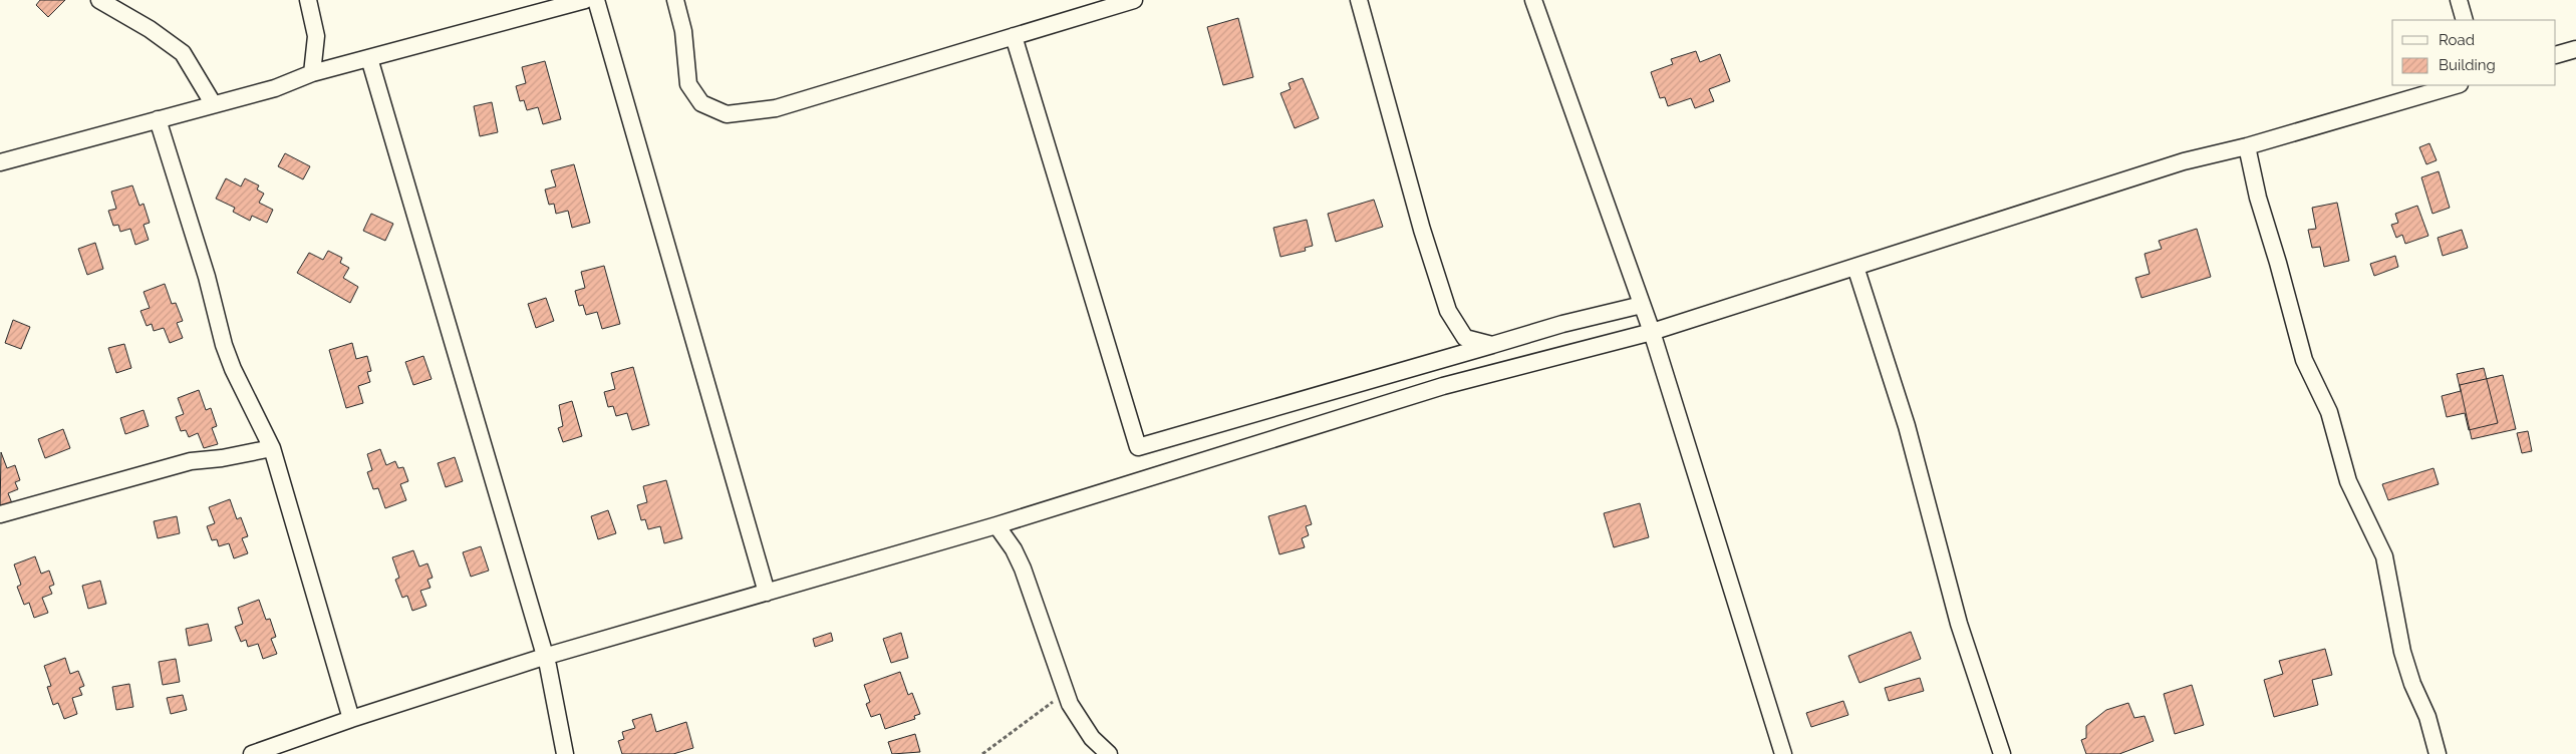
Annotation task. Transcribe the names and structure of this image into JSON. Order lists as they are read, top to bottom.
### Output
{
  "legend": ["Road", "Building"]
}
